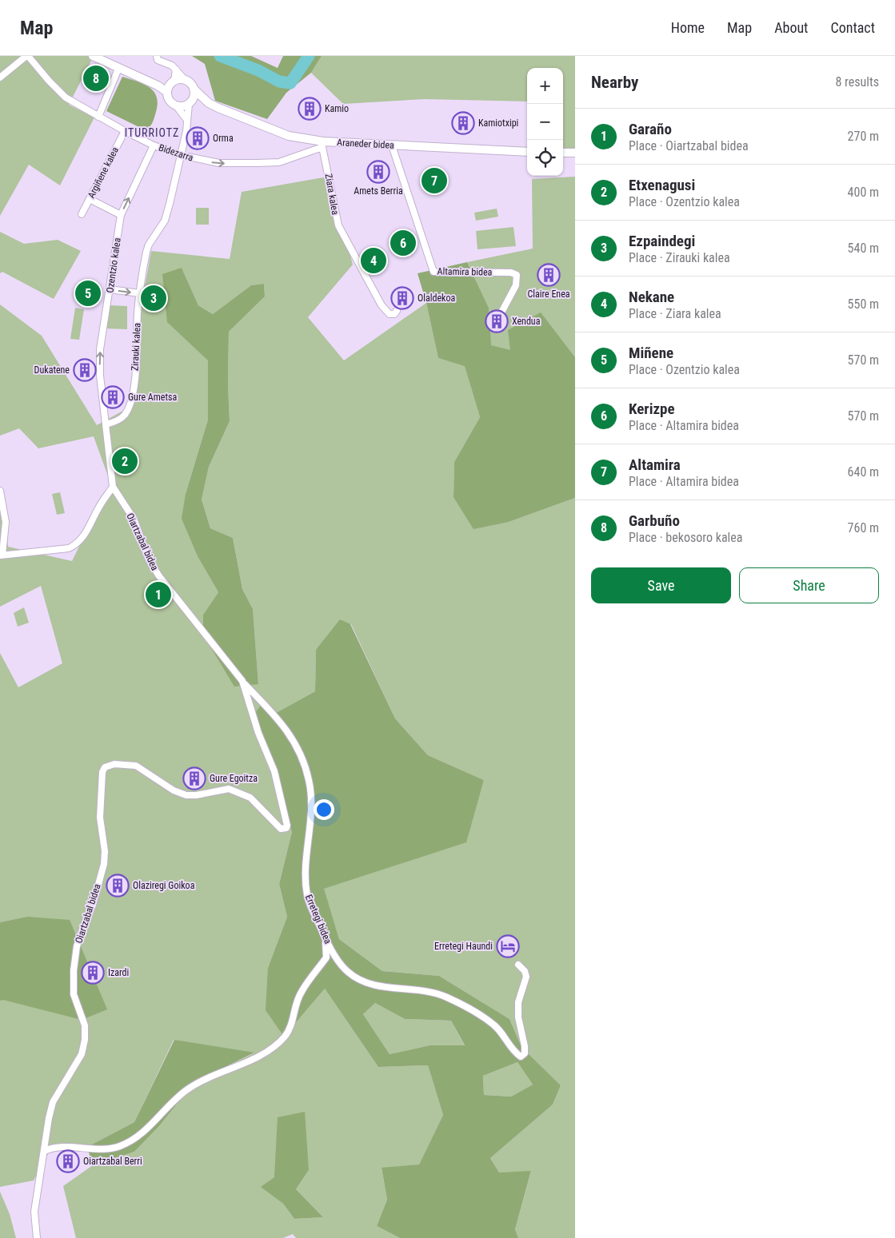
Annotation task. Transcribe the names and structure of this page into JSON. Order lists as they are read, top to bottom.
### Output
{
  "streets": {
    "street": [
      "Araneder bidea",
      "Bidezarra",
      "Argiñene kalea",
      "Ziara kalea",
      "Ozentzio kalea",
      "Altamira bidea",
      "Zirauki kalea",
      "Oiartzabal bidea",
      "Erretegi bidea"
    ]
  },
  "crossings": [
    ["Araneder bidea", "Bidezarra"],
    ["Araneder bidea", "Ziara kalea"],
    ["Araneder bidea", "Altamira bidea"],
    ["Araneder bidea", "Zirauki kalea"],
    ["Bidezarra", "Argiñene kalea"],
    ["Bidezarra", "Ziara kalea"],
    ["Bidezarra", "Ozentzio kalea"],
    ["Bidezarra", "Zirauki kalea"],
    ["Ozentzio kalea", "Zirauki kalea"],
    ["Ozentzio kalea", "Oiartzabal bidea"],
    ["Oiartzabal bidea", "Erretegi bidea"]
  ],
  "one_way": ["Bidezarra", "Ozentzio kalea"],
  "districts": ["ITURRIOTZ"],
  "places": {
    "building": [
      "Kamio",
      "Kamiotxipi",
      "Orma",
      "Amets Berria",
      "Claire Enea",
      "Olaldekoa",
      "Xendua",
      "Dukatene",
      "Gure Ametsa",
      "Gure Egoitza",
      "Olaziregi Goikoa",
      "Izardi",
      "Oiartzabal Berri"
    ],
    "hotel": ["Erretegi Haundi"]
  },
  "page": {
    "header": "Map",
    "nav": [
      "Home",
      "Map",
      "About",
      "Contact"
    ],
    "heading": ["Nearby", "8 results"],
    "pins": [
      "8",
      "7",
      "6",
      "4",
      "5",
      "3",
      "2",
      "1"
    ],
    "map_buttons": ["+", "−"],
    "list": [
      {
        "mark": "1",
        "name": "Garaño",
        "note": "Place · Oiartzabal bidea",
        "value": "270 m"
      },
      {
        "mark": "2",
        "name": "Etxenagusi",
        "note": "Place · Ozentzio kalea",
        "value": "400 m"
      },
      {
        "mark": "3",
        "name": "Ezpaindegi",
        "note": "Place · Zirauki kalea",
        "value": "540 m"
      },
      {
        "mark": "4",
        "name": "Nekane",
        "note": "Place · Ziara kalea",
        "value": "550 m"
      },
      {
        "mark": "5",
        "name": "Miñene",
        "note": "Place · Ozentzio kalea",
        "value": "570 m"
      },
      {
        "mark": "6",
        "name": "Kerizpe",
        "note": "Place · Altamira bidea",
        "value": "570 m"
      },
      {
        "mark": "7",
        "name": "Altamira",
        "note": "Place · Altamira bidea",
        "value": "640 m"
      },
      {
        "mark": "8",
        "name": "Garbuño",
        "note": "Place · bekosoro kalea",
        "value": "760 m"
      }
    ],
    "buttons": ["Save", "Share"]
  }
}
